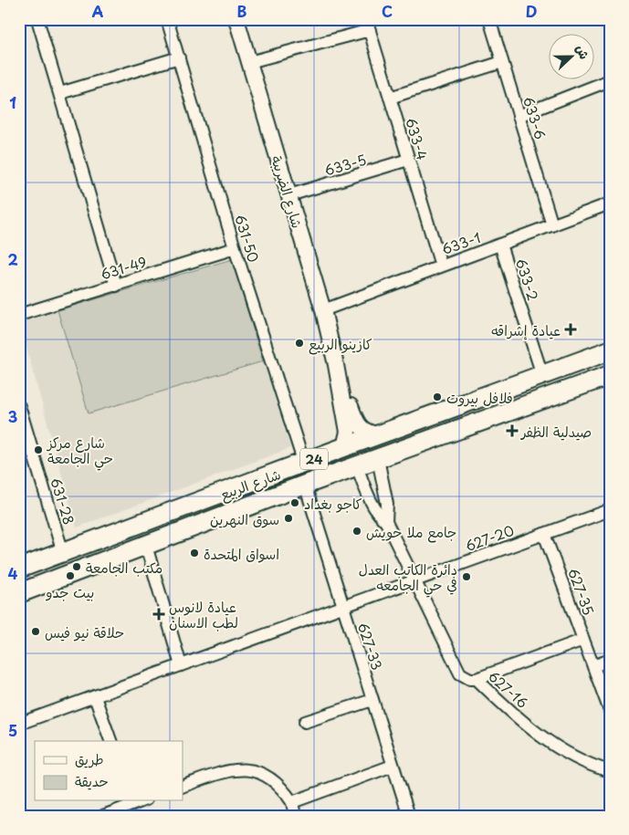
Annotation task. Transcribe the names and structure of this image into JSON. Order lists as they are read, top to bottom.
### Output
{
  "streets": {
    "main road": ["24", "شارع الربيع"],
    "street": [
      "633-6",
      "633-4",
      "633-5",
      "شارع الضريبة",
      "631-50",
      "633-1",
      "631-49",
      "633-2",
      "631-28",
      "627-20",
      "627-35",
      "627-33",
      "627-16"
    ]
  },
  "crossings": [
    ["633-6", "633-1"],
    ["633-4", "633-5"],
    ["633-4", "633-1"],
    ["633-5", "شارع الضريبة"],
    ["شارع الضريبة", "633-1"],
    ["شارع الضريبة", "شارع الربيع"],
    ["631-50", "631-49"],
    ["631-50", "شارع الربيع"],
    ["633-1", "633-2"],
    ["633-2", "شارع الربيع"],
    ["شارع الربيع", "631-28"],
    ["شارع الربيع", "627-33"],
    ["شارع الربيع", "627-16"],
    ["627-20", "627-35"],
    ["627-20", "627-33"],
    ["627-20", "627-16"]
  ],
  "places": {
    "health": ["عيادة إشراقه", "صيدلية الظفر", "عيادة لانوس لطب الاسنان"],
    "other": [
      "كازينو الربيع",
      "فلافل بيروت",
      "شارع مركز حي الجامعة",
      "كاجو بغداد",
      "سوق النهرين",
      "جامع ملا حويش",
      "اسواق المتحدة",
      "مكتب الجامعة",
      "بيت جدو",
      "دائرة الكاتب العدل في حي الجامعه",
      "حلاقة نيو فيس"
    ]
  },
  "legend": ["طريق", "حديقة"],
  "north": "right",
  "grid": {
    "columns": [
      "A",
      "B",
      "C",
      "D"
    ],
    "rows": [
      "1",
      "2",
      "3",
      "4",
      "5"
    ]
  }
}
